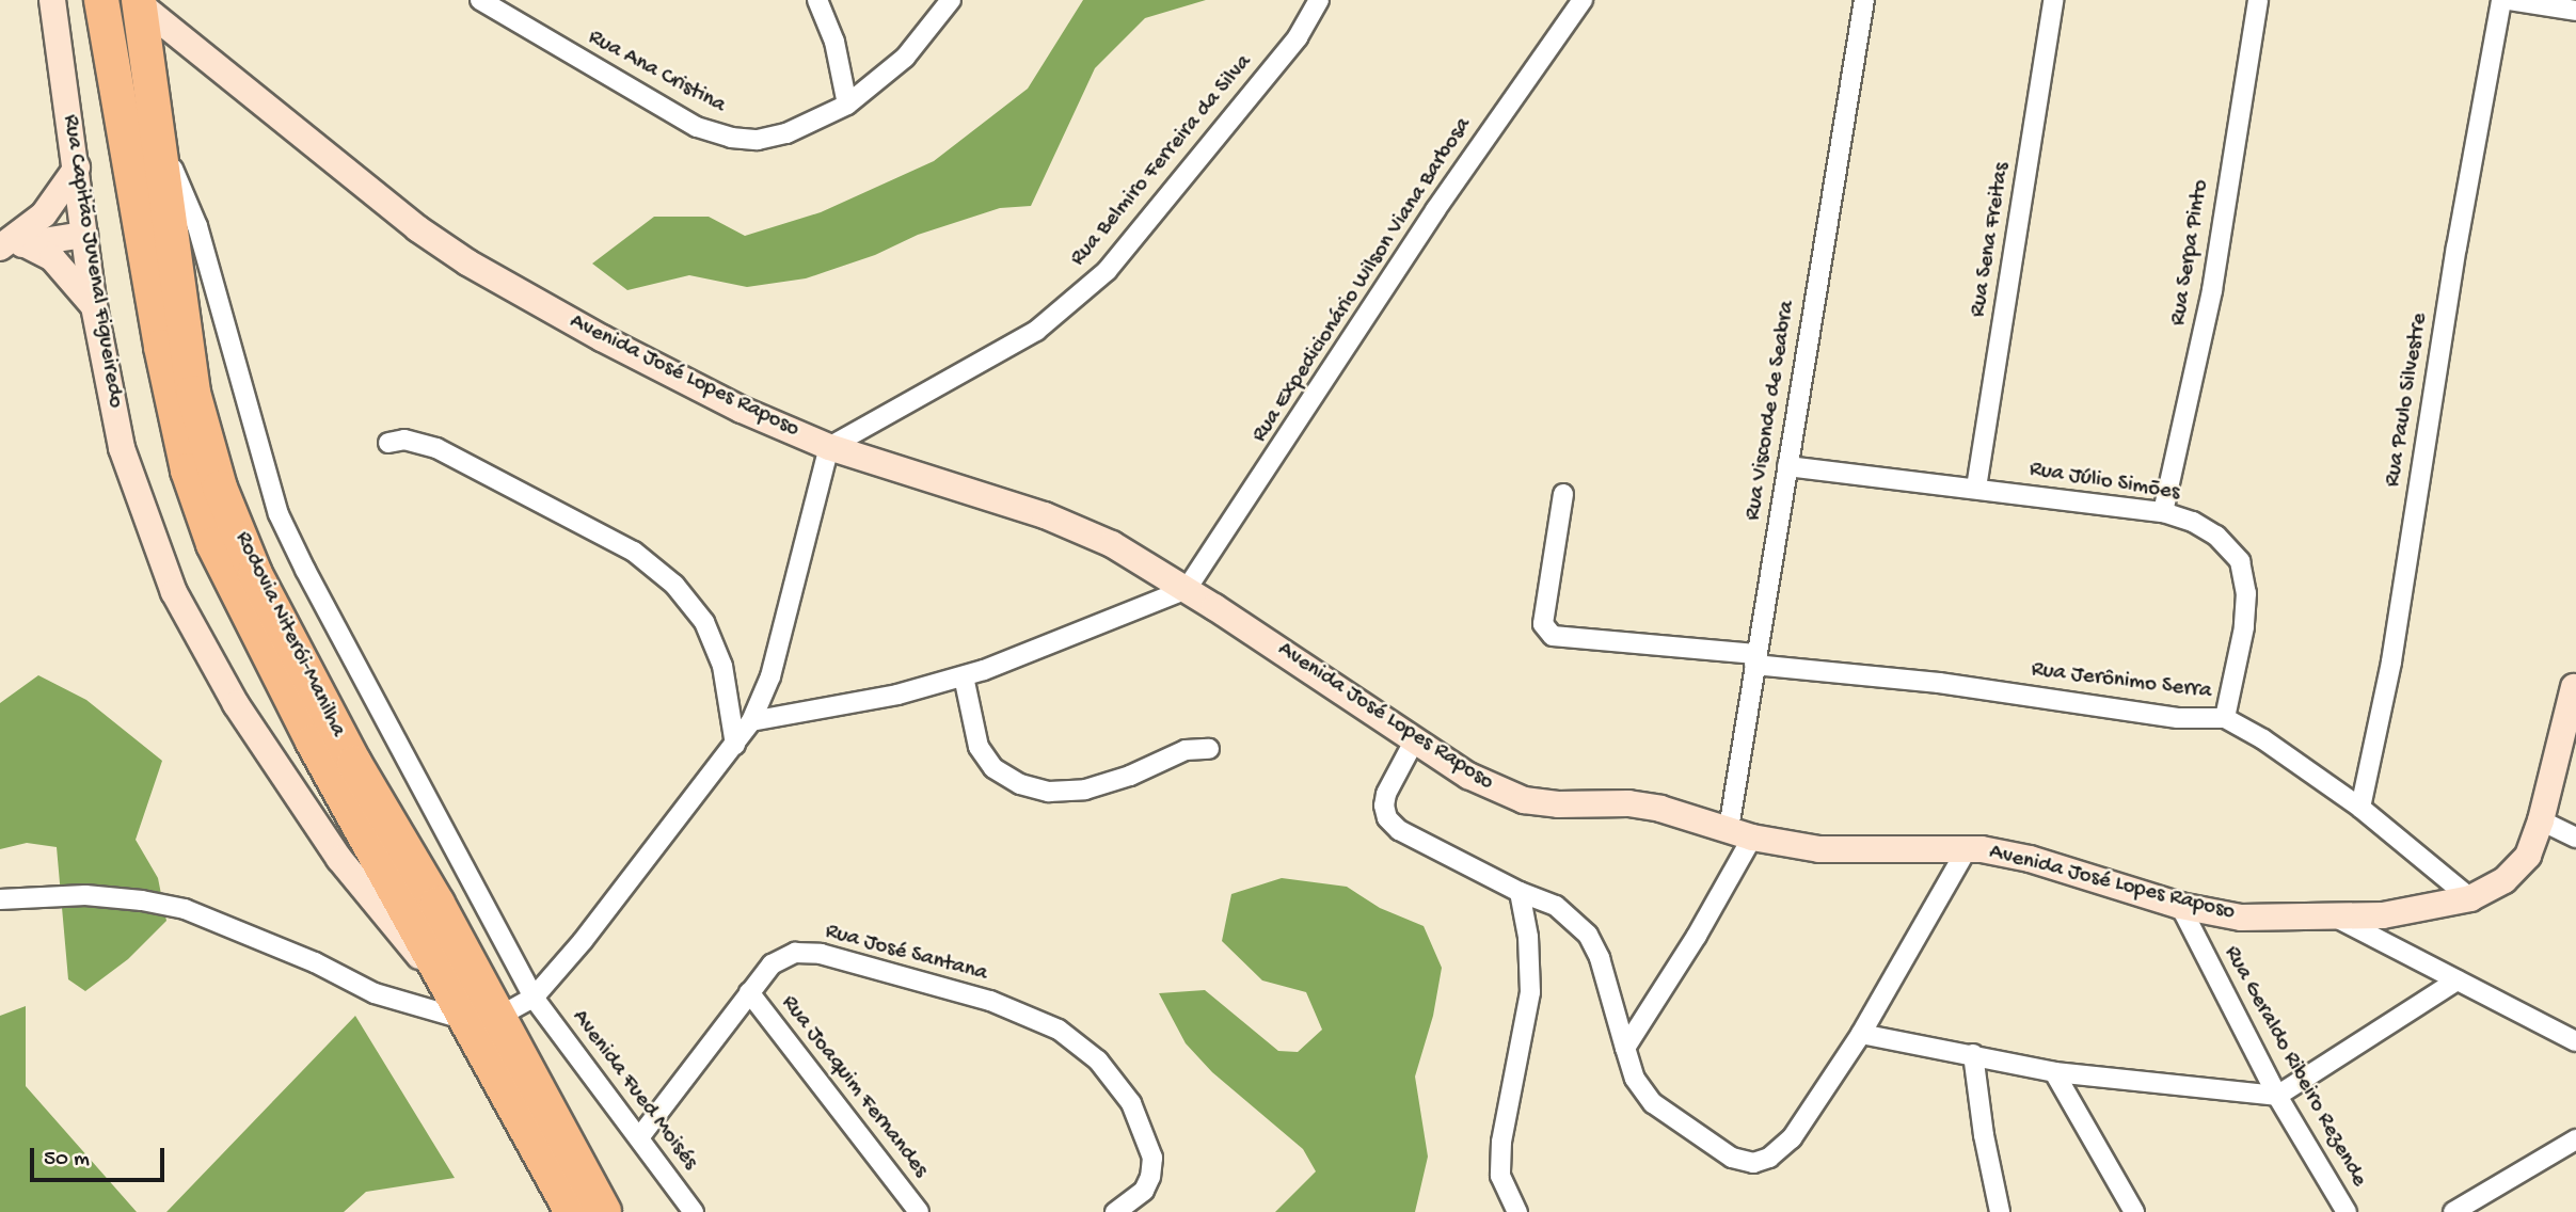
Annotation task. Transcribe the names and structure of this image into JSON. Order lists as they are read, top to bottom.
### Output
{
  "streets": {
    "highway": ["Rodovia Niterói-Manilha"],
    "street": [
      "Rua Ana Cristina",
      "Rua Belmiro Ferreira da Silva",
      "Rua Sena Freitas",
      "Rua Serpa Pinto",
      "Rua Capitão Juvenal Figueiredo",
      "Rua Expedicionário Wilson Viana Barbosa",
      "Avenida José Lopes Raposo",
      "Rua Paulo Silvestre",
      "Rua Visconde de Seabra",
      "Rua Júlio Simões",
      "Rua Jerônimo Serra",
      "Rua José Santana",
      "Rua Geraldo Ribeiro Rezende",
      "Rua Joaquim Fernandes",
      "Avenida Fued Moisés"
    ]
  },
  "crossings": [
    ["Rua Belmiro Ferreira da Silva", "Avenida José Lopes Raposo"],
    ["Rua Sena Freitas", "Rua Júlio Simões"],
    ["Rua Serpa Pinto", "Rua Júlio Simões"],
    ["Rua Capitão Juvenal Figueiredo", "Rodovia Niterói-Manilha"],
    ["Rua Expedicionário Wilson Viana Barbosa", "Avenida José Lopes Raposo"],
    ["Avenida José Lopes Raposo", "Rua Visconde de Seabra"],
    ["Avenida José Lopes Raposo", "Rodovia Niterói-Manilha"],
    ["Avenida José Lopes Raposo", "Rua Jerônimo Serra"],
    ["Avenida José Lopes Raposo", "Rua Geraldo Ribeiro Rezende"],
    ["Rua Paulo Silvestre", "Rua Jerônimo Serra"],
    ["Rua Visconde de Seabra", "Rua Júlio Simões"],
    ["Rua Visconde de Seabra", "Rua Jerônimo Serra"],
    ["Rua Júlio Simões", "Rua Jerônimo Serra"],
    ["Rodovia Niterói-Manilha", "Avenida Fued Moisés"],
    ["Rua José Santana", "Rua Joaquim Fernandes"],
    ["Rua José Santana", "Avenida Fued Moisés"]
  ],
  "scale_bar": "50 m"
}
